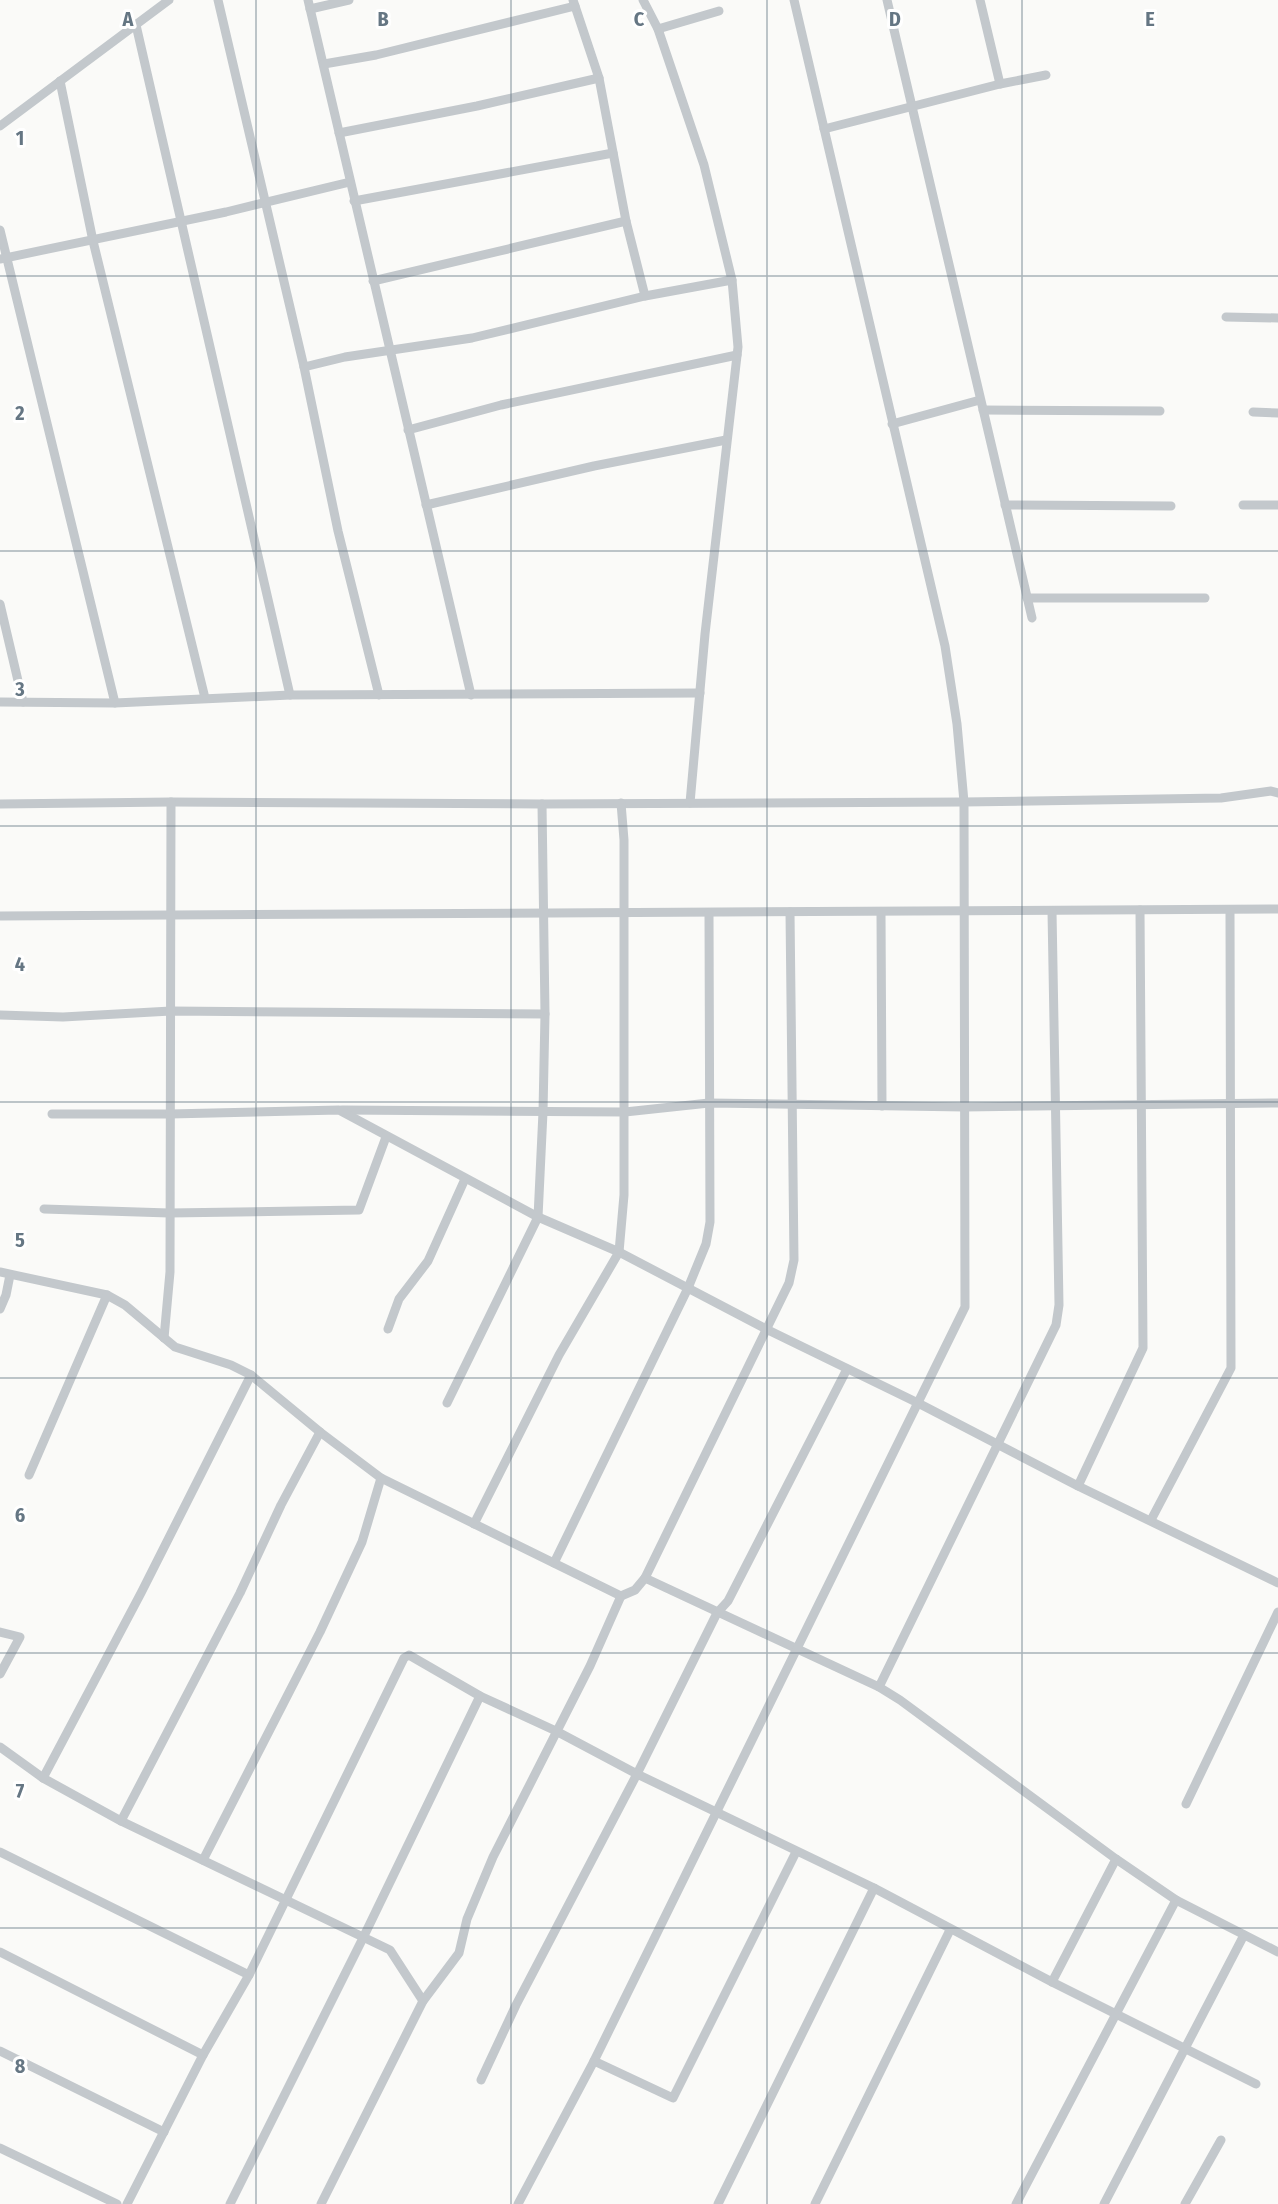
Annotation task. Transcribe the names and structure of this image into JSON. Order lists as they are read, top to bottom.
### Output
{
  "grid": {
    "columns": [
      "A",
      "B",
      "C",
      "D",
      "E"
    ],
    "rows": [
      "1",
      "2",
      "3",
      "4",
      "5",
      "6",
      "7",
      "8"
    ]
  }
}
